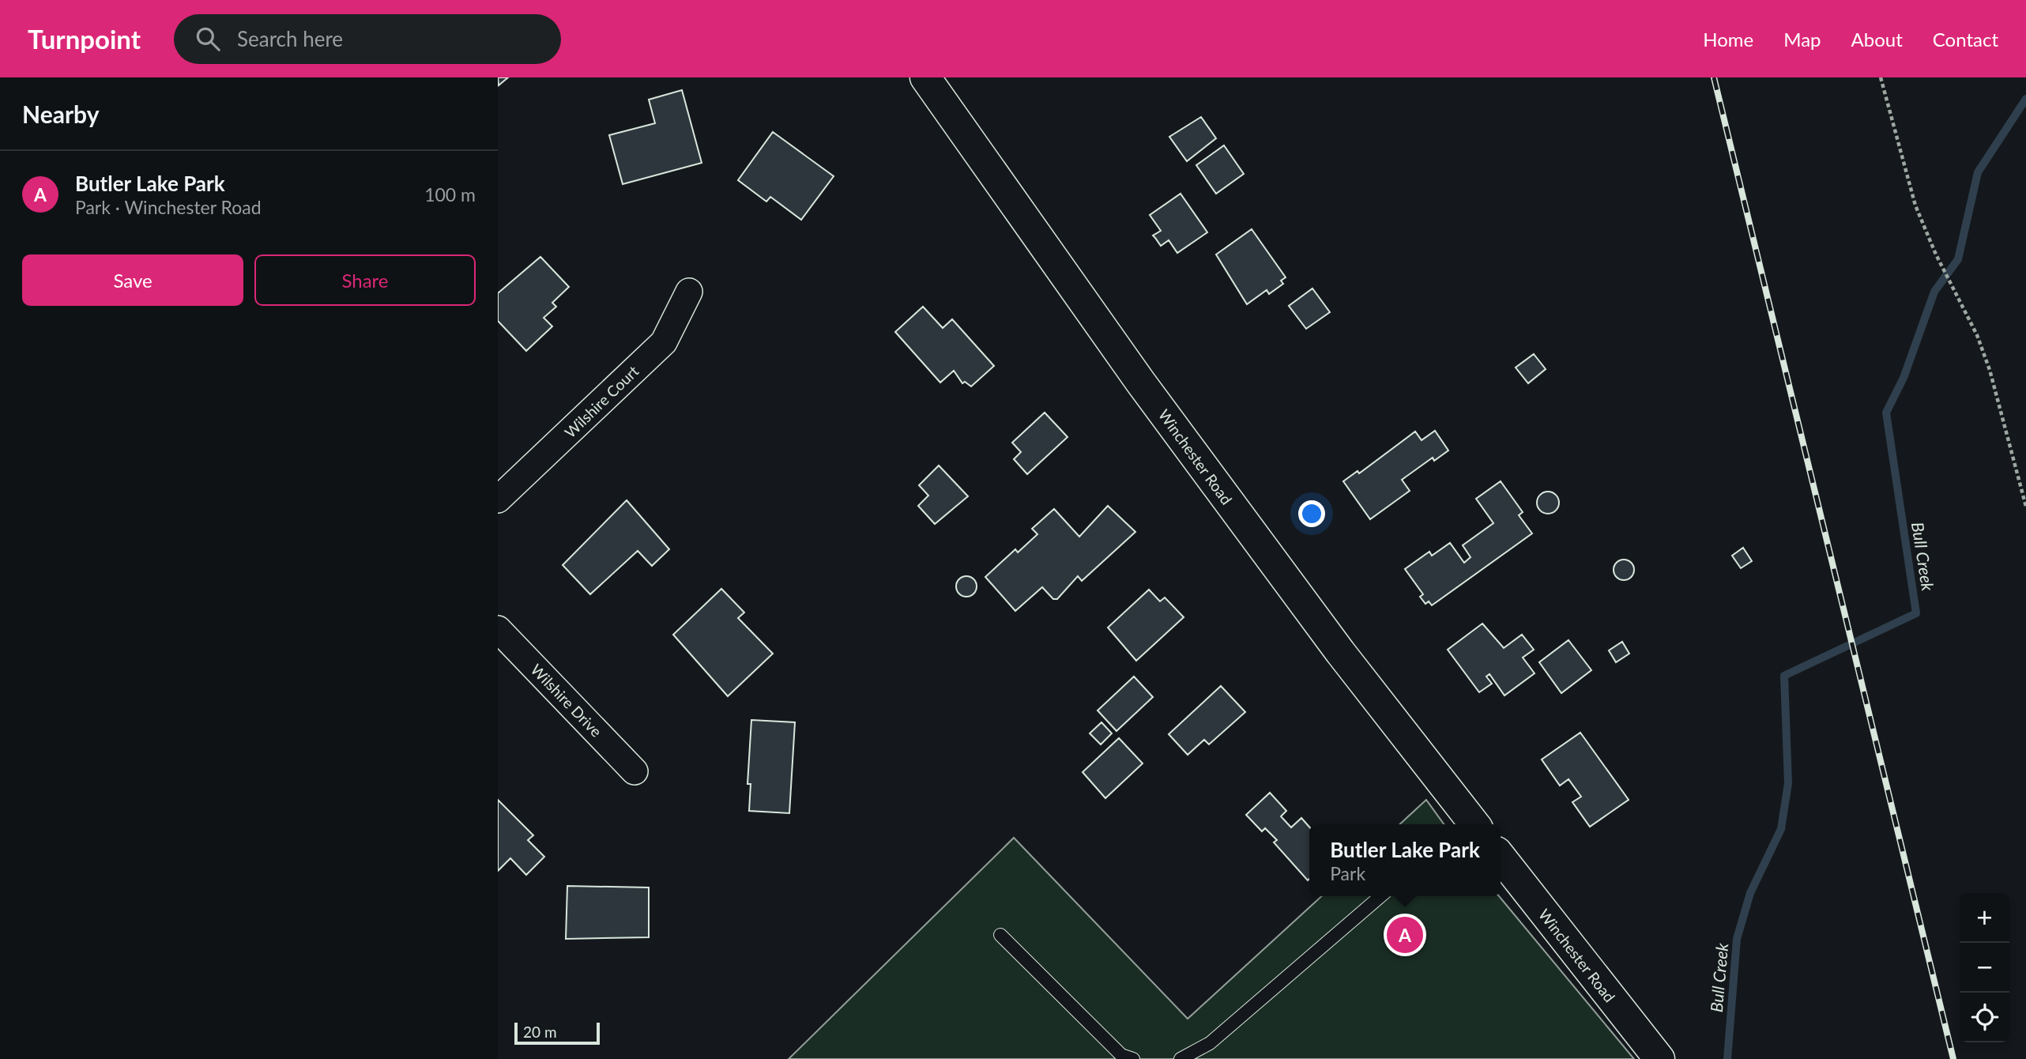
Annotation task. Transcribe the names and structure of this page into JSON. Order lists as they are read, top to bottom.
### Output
{
  "streets": {
    "main road": ["Winchester Road"],
    "street": ["Wilshire Court", "Wilshire Drive"]
  },
  "water": ["Bull Creek"],
  "scale_bar": "20 m",
  "page": {
    "header": "Turnpoint",
    "search": "Search here",
    "nav": [
      "Home",
      "Map",
      "About",
      "Contact"
    ],
    "heading": "Nearby",
    "list": [
      {
        "mark": "A",
        "name": "Butler Lake Park",
        "note": "Park · Winchester Road",
        "value": "100 m"
      }
    ],
    "buttons": ["Save", "Share"],
    "popup": ["Butler Lake Park", "Park"],
    "map_buttons": ["+", "−"],
    "pins": "A",
    "scale": "20 m"
  }
}
